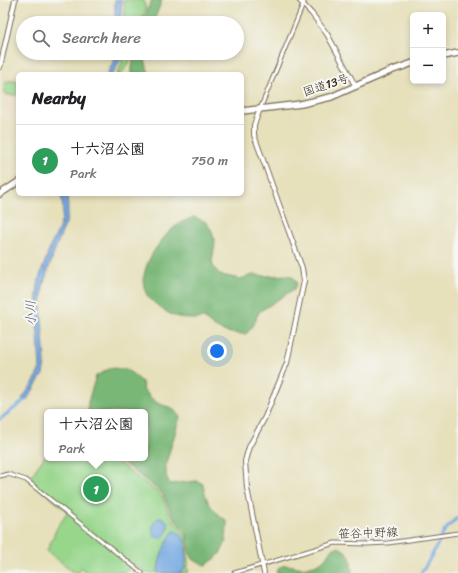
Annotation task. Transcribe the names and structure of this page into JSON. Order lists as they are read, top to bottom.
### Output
{
  "streets": {
    "highway": ["国道13号"],
    "street": ["笹谷中野線"]
  },
  "water": ["小川"],
  "page": {
    "map_buttons": ["+", "−"],
    "search": "Search here",
    "heading": "Nearby",
    "list": [
      {
        "mark": "1",
        "name": "十六沼公園",
        "note": "Park",
        "value": "750 m"
      }
    ],
    "popup": ["十六沼公園", "Park"],
    "pins": "1"
  }
}
